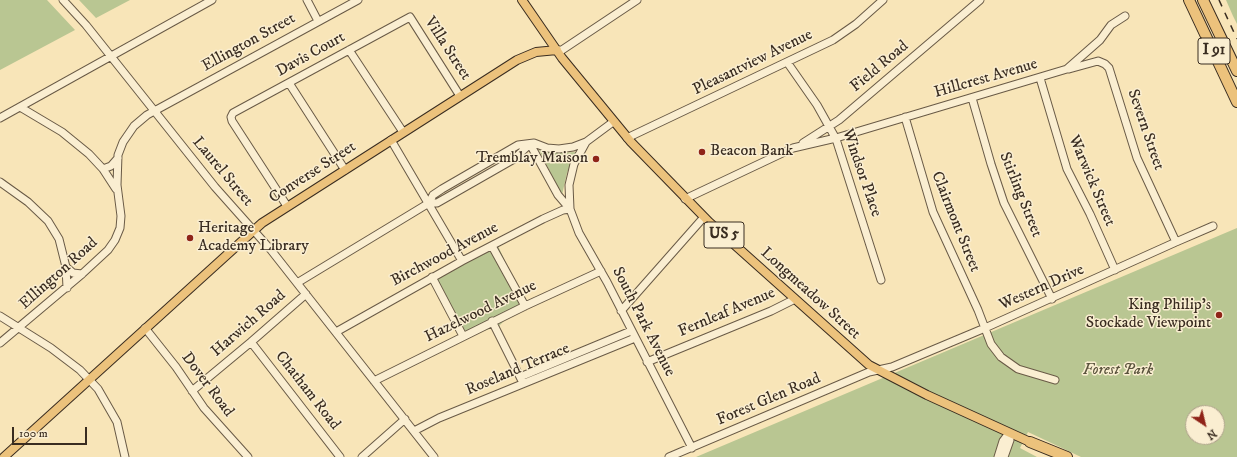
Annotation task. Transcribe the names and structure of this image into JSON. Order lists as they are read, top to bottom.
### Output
{
  "streets": {
    "highway": ["I 91", "US 5"],
    "main road": ["Converse Street", "Longmeadow Street"],
    "street": [
      "Ellington Street",
      "Villa Street",
      "Davis Court",
      "Pleasantview Avenue",
      "Field Road",
      "Hillcrest Avenue",
      "Severn Street",
      "Laurel Street",
      "Windsor Place",
      "Warwick Street",
      "Stirling Street",
      "Clairmont Street",
      "Birchwood Avenue",
      "Ellington Road",
      "Western Drive",
      "Hazelwood Avenue",
      "Fernleaf Avenue",
      "South Park Avenue",
      "Harwich Road",
      "Roseland Terrace",
      "Dover Road",
      "Chatham Road",
      "Forest Glen Road"
    ]
  },
  "crossings": [
    ["Ellington Street", "Laurel Street"],
    ["Ellington Street", "Ellington Road"],
    ["Villa Street", "Davis Court"],
    ["Villa Street", "Converse Street"],
    ["Davis Court", "Converse Street"],
    ["Pleasantview Avenue", "Windsor Place"],
    ["Pleasantview Avenue", "Longmeadow Street"],
    ["Field Road", "Hillcrest Avenue"],
    ["Field Road", "Windsor Place"],
    ["Field Road", "Longmeadow Street"],
    ["Hillcrest Avenue", "Severn Street"],
    ["Hillcrest Avenue", "Windsor Place"],
    ["Hillcrest Avenue", "Warwick Street"],
    ["Hillcrest Avenue", "Stirling Street"],
    ["Hillcrest Avenue", "Clairmont Street"],
    ["Severn Street", "Western Drive"],
    ["Laurel Street", "Converse Street"],
    ["Laurel Street", "Birchwood Avenue"],
    ["Laurel Street", "Ellington Road"],
    ["Laurel Street", "Hazelwood Avenue"],
    ["Laurel Street", "Harwich Road"],
    ["Laurel Street", "Roseland Terrace"],
    ["Converse Street", "Longmeadow Street"],
    ["Converse Street", "Dover Road"],
    ["Warwick Street", "Western Drive"],
    ["Stirling Street", "Western Drive"],
    ["Clairmont Street", "Western Drive"],
    ["US 5", "Longmeadow Street"],
    ["Birchwood Avenue", "South Park Avenue"],
    ["Western Drive", "Longmeadow Street"],
    ["Western Drive", "Forest Glen Road"],
    ["Longmeadow Street", "Fernleaf Avenue"],
    ["Longmeadow Street", "South Park Avenue"],
    ["Longmeadow Street", "Forest Glen Road"],
    ["Hazelwood Avenue", "South Park Avenue"],
    ["Fernleaf Avenue", "South Park Avenue"],
    ["South Park Avenue", "Roseland Terrace"],
    ["South Park Avenue", "Forest Glen Road"],
    ["Harwich Road", "Dover Road"],
    ["Harwich Road", "Chatham Road"]
  ],
  "parks": ["Forest Park"],
  "places": [
    "Beacon Bank",
    "Tremblay Maison",
    "Heritage Academy Library",
    "King Philip's Stockade Viewpoint"
  ],
  "scale_bar": "100 m",
  "north": "bottom right"
}
